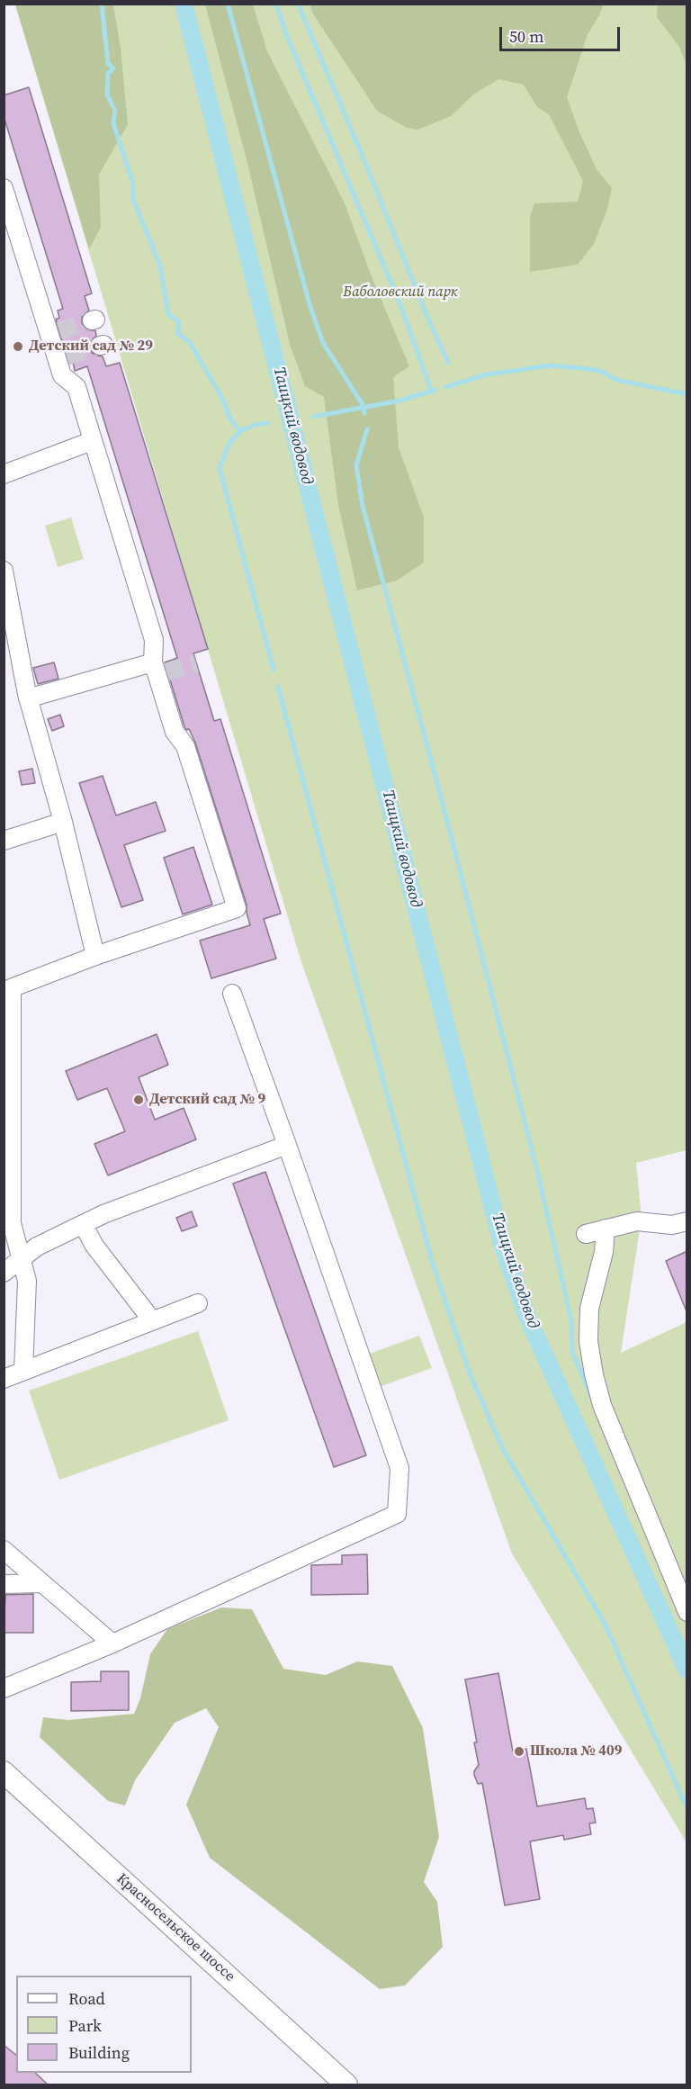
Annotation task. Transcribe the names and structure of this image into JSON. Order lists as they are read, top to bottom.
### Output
{
  "streets": {
    "main road": ["Красносельское шоссе"]
  },
  "water": ["Таицкий водовод"],
  "parks": ["Баболовский парк"],
  "places": ["Детский сад № 29", "Детский сад № 9", "Школа № 409"],
  "legend": ["Road", "Park", "Building"],
  "scale_bar": "50 m"
}
